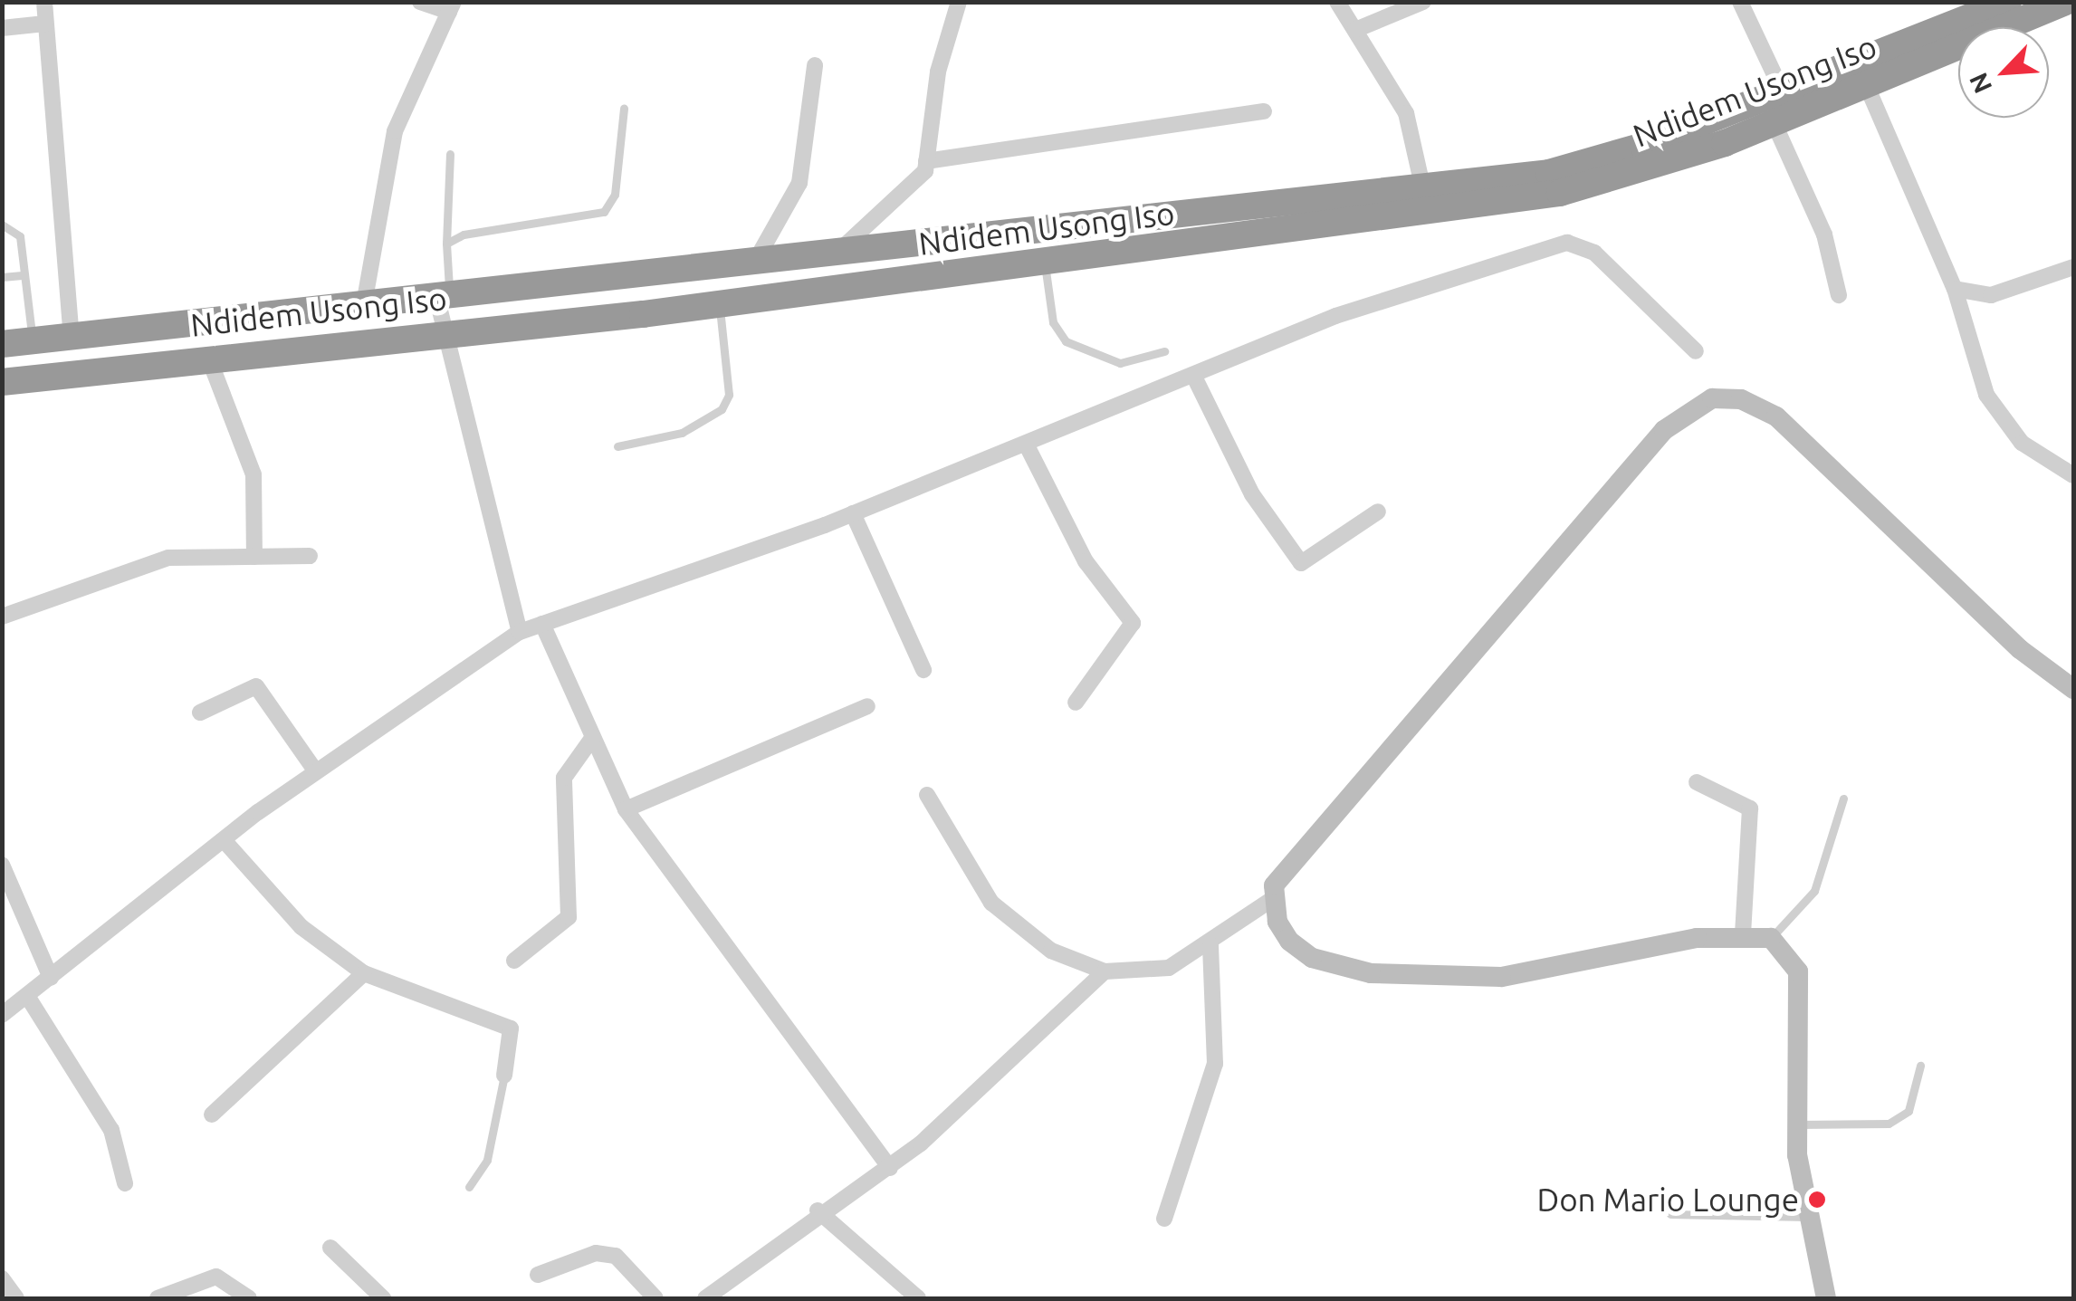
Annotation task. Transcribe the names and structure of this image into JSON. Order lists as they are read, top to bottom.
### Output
{
  "streets": {
    "highway": ["Ndidem Usong Iso"]
  },
  "places": ["Don Mario Lounge"],
  "north": "bottom left"
}
